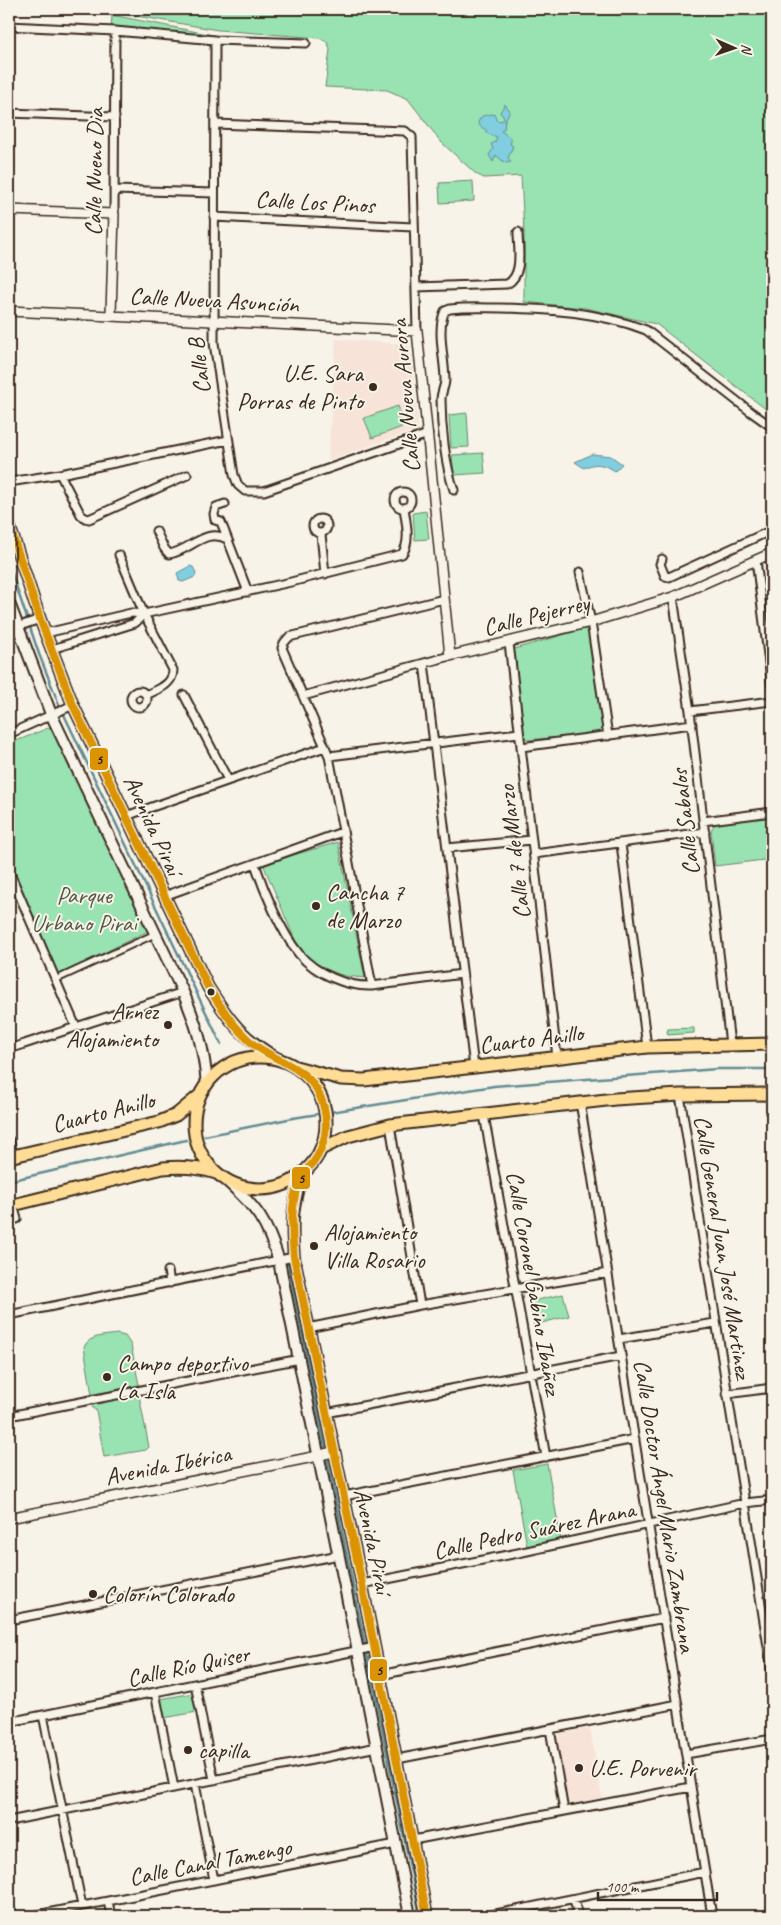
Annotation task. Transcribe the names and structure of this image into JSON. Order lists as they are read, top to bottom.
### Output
{
  "streets": {
    "highway": ["Cuarto Anillo"],
    "main road": ["Avenida Piraí"],
    "street": [
      "Calle Nueno Dia",
      "Calle Los Pinos",
      "Calle Nueva Asunción",
      "Calle B",
      "Calle Nueva Aurora",
      "Calle Pejerrey",
      "Calle Sabalos",
      "Calle 7 de Marzo",
      "Calle General Juan José Martinez",
      "Calle Coronel Gabino Ibañez",
      "Avenida Ibérica",
      "Calle Doctor Ángel Mario Zambrana",
      "Calle Pedro Suárez Arana",
      "Calle Río Quiser",
      "Calle Canal Tamengo"
    ]
  },
  "crossings": [
    ["Calle Nueno Dia", "Calle Nueva Asunción"],
    ["Calle Los Pinos", "Calle B"],
    ["Calle Los Pinos", "Calle Nueva Aurora"],
    ["Calle Nueva Asunción", "Calle B"],
    ["Calle Nueva Asunción", "Calle Nueva Aurora"],
    ["Calle B", "Calle Nueva Aurora"],
    ["Calle Nueva Aurora", "Calle Pejerrey"],
    ["Calle Pejerrey", "Calle Sabalos"],
    ["Calle Pejerrey", "Calle 7 de Marzo"],
    ["Calle Sabalos", "Cuarto Anillo"],
    ["Avenida Piraí", "Cuarto Anillo"],
    ["Avenida Piraí", "Avenida Ibérica"],
    ["Avenida Piraí", "Calle Pedro Suárez Arana"],
    ["Avenida Piraí", "Calle Río Quiser"],
    ["Avenida Piraí", "Calle Canal Tamengo"],
    ["Calle 7 de Marzo", "Cuarto Anillo"],
    ["Calle General Juan José Martinez", "Calle Pedro Suárez Arana"],
    ["Calle Doctor Ángel Mario Zambrana", "Calle Pedro Suárez Arana"]
  ],
  "parks": ["Parque Urbano Pirai"],
  "places": [
    "U.E. Sara Porras de Pinto",
    "Cancha 7 de Marzo",
    "Arnez Alojamiento",
    "Alojamiento Villa Rosario",
    "Campo deportivo La Isla",
    "Colorín Colorado",
    "capilla",
    "U.E. Porvenir"
  ],
  "lines": ["transit line 5"],
  "scale_bar": "100 m",
  "north": "right"
}
